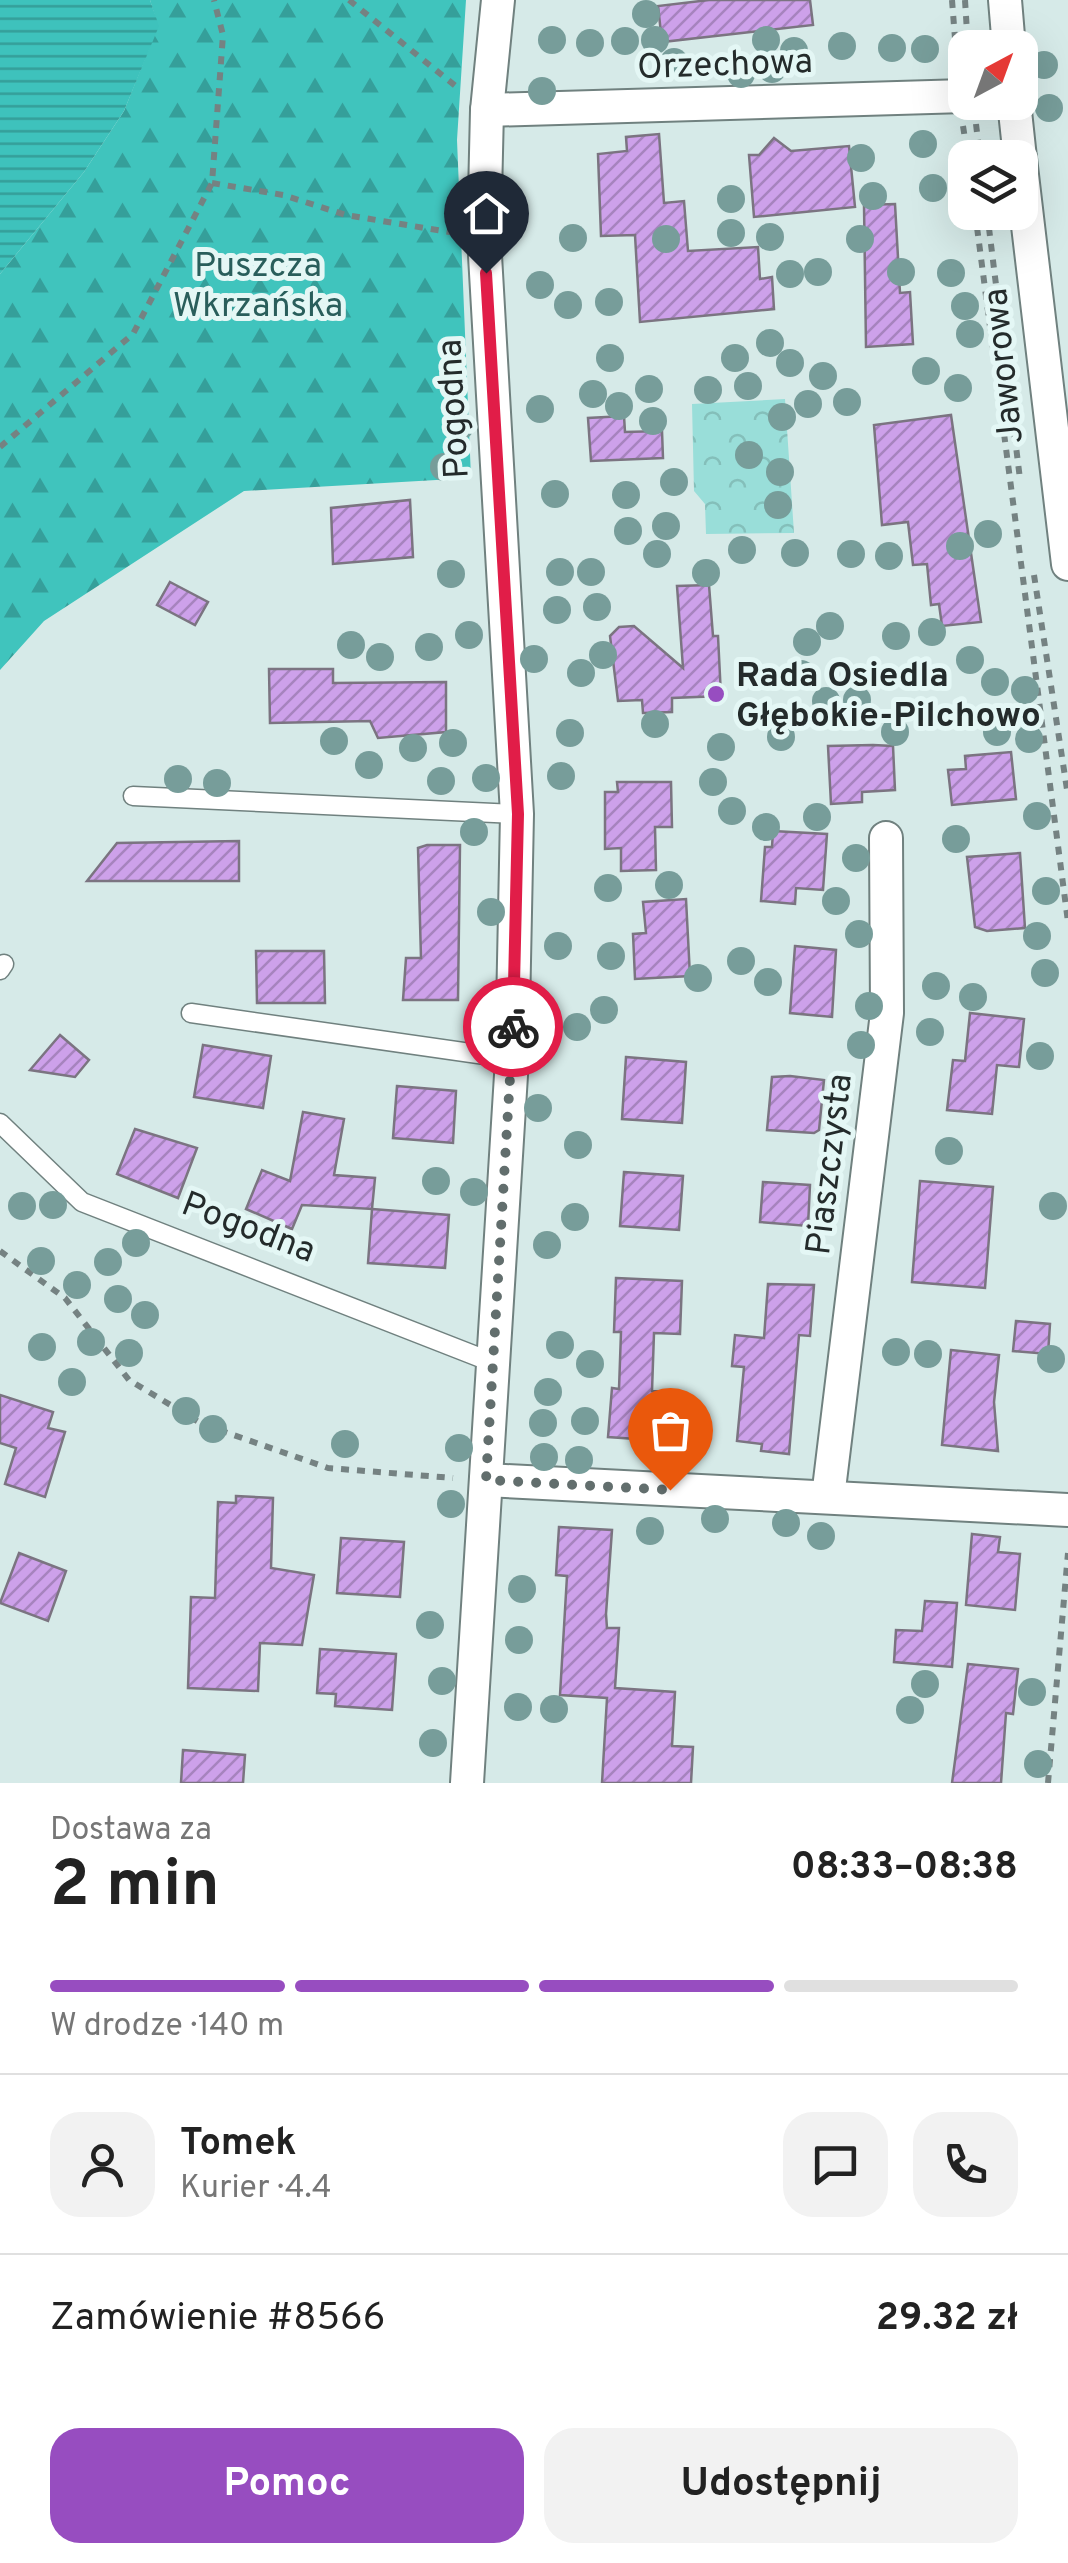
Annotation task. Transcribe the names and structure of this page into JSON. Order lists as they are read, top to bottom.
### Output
{
  "streets": {
    "street": [
      "Orzechowa",
      "Jaworowa",
      "Pogodna",
      "Piaszczysta"
    ]
  },
  "crossings": [
    ["Orzechowa", "Pogodna"]
  ],
  "parks": ["Puszcza Wkrzańska"],
  "places": ["Rada Osiedla Głębokie-Pilchowo"],
  "north": "top right",
  "page": {
    "heading": ["2 min", "Dostawa za", "08:33–08:38"],
    "panel": [
      "Tomek",
      "Kurier · 4.4",
      "Zamówienie #8566",
      "29.32 zł"
    ],
    "bar": "W drodze · 140 m",
    "buttons": ["Pomoc", "Udostępnij"]
  }
}
